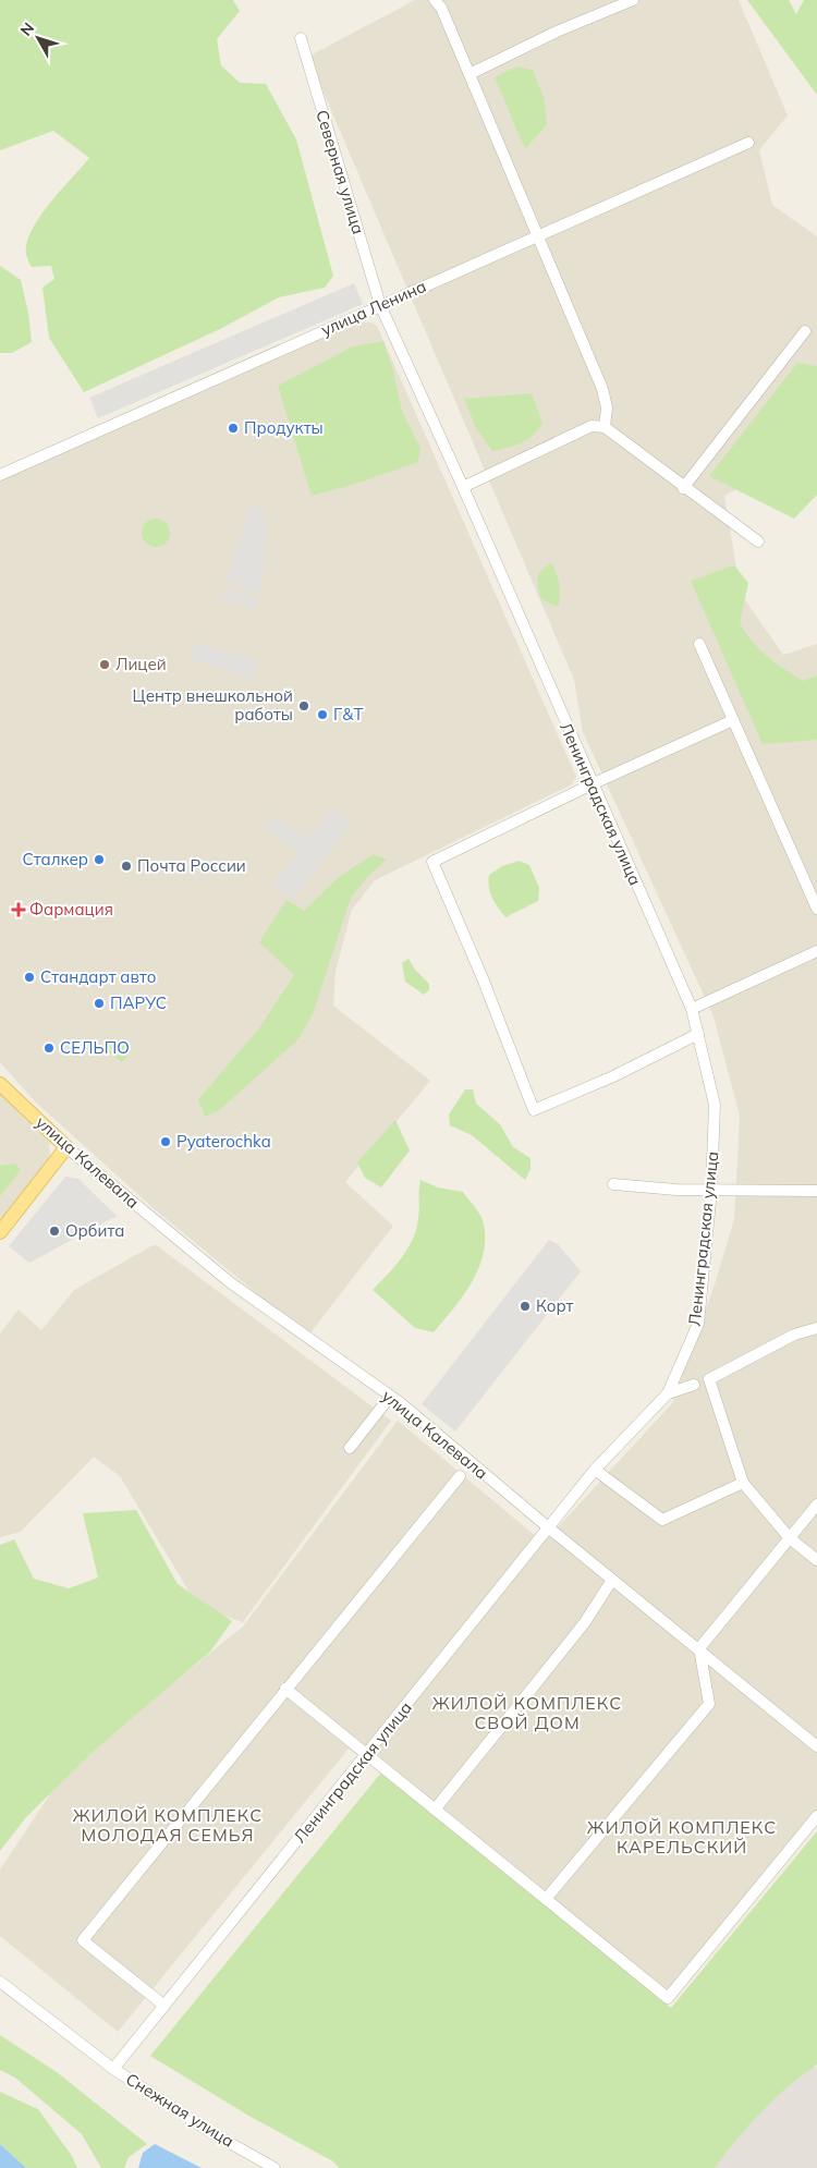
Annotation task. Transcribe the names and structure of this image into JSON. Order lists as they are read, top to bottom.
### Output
{
  "streets": {
    "main road": ["улица Калевала"],
    "street": [
      "Северная улица",
      "улица Ленина",
      "Ленинградская улица",
      "Снежная улица"
    ]
  },
  "crossings": [
    ["Северная улица", "улица Ленина"],
    ["Северная улица", "Ленинградская улица"],
    ["улица Ленина", "Ленинградская улица"],
    ["Ленинградская улица", "улица Калевала"],
    ["Ленинградская улица", "Снежная улица"]
  ],
  "districts": ["ЖИЛОЙ КОМПЛЕКС СВОЙ ДОМ", "ЖИЛОЙ КОМПЛЕКС МОЛОДАЯ СЕМЬЯ", "ЖИЛОЙ КОМПЛЕКС КАРЕЛЬСКИЙ"],
  "places": {
    "other": [
      "Продукты",
      "Лицей",
      "Центр внешкольной работы",
      "Г&Т",
      "Сталкер",
      "Почта России",
      "Стандарт авто",
      "ПАРУС",
      "СЕЛЬПО",
      "Pyaterochka",
      "Орбита",
      "Корт"
    ],
    "health": ["Фармация"]
  },
  "north": "top left"
}
